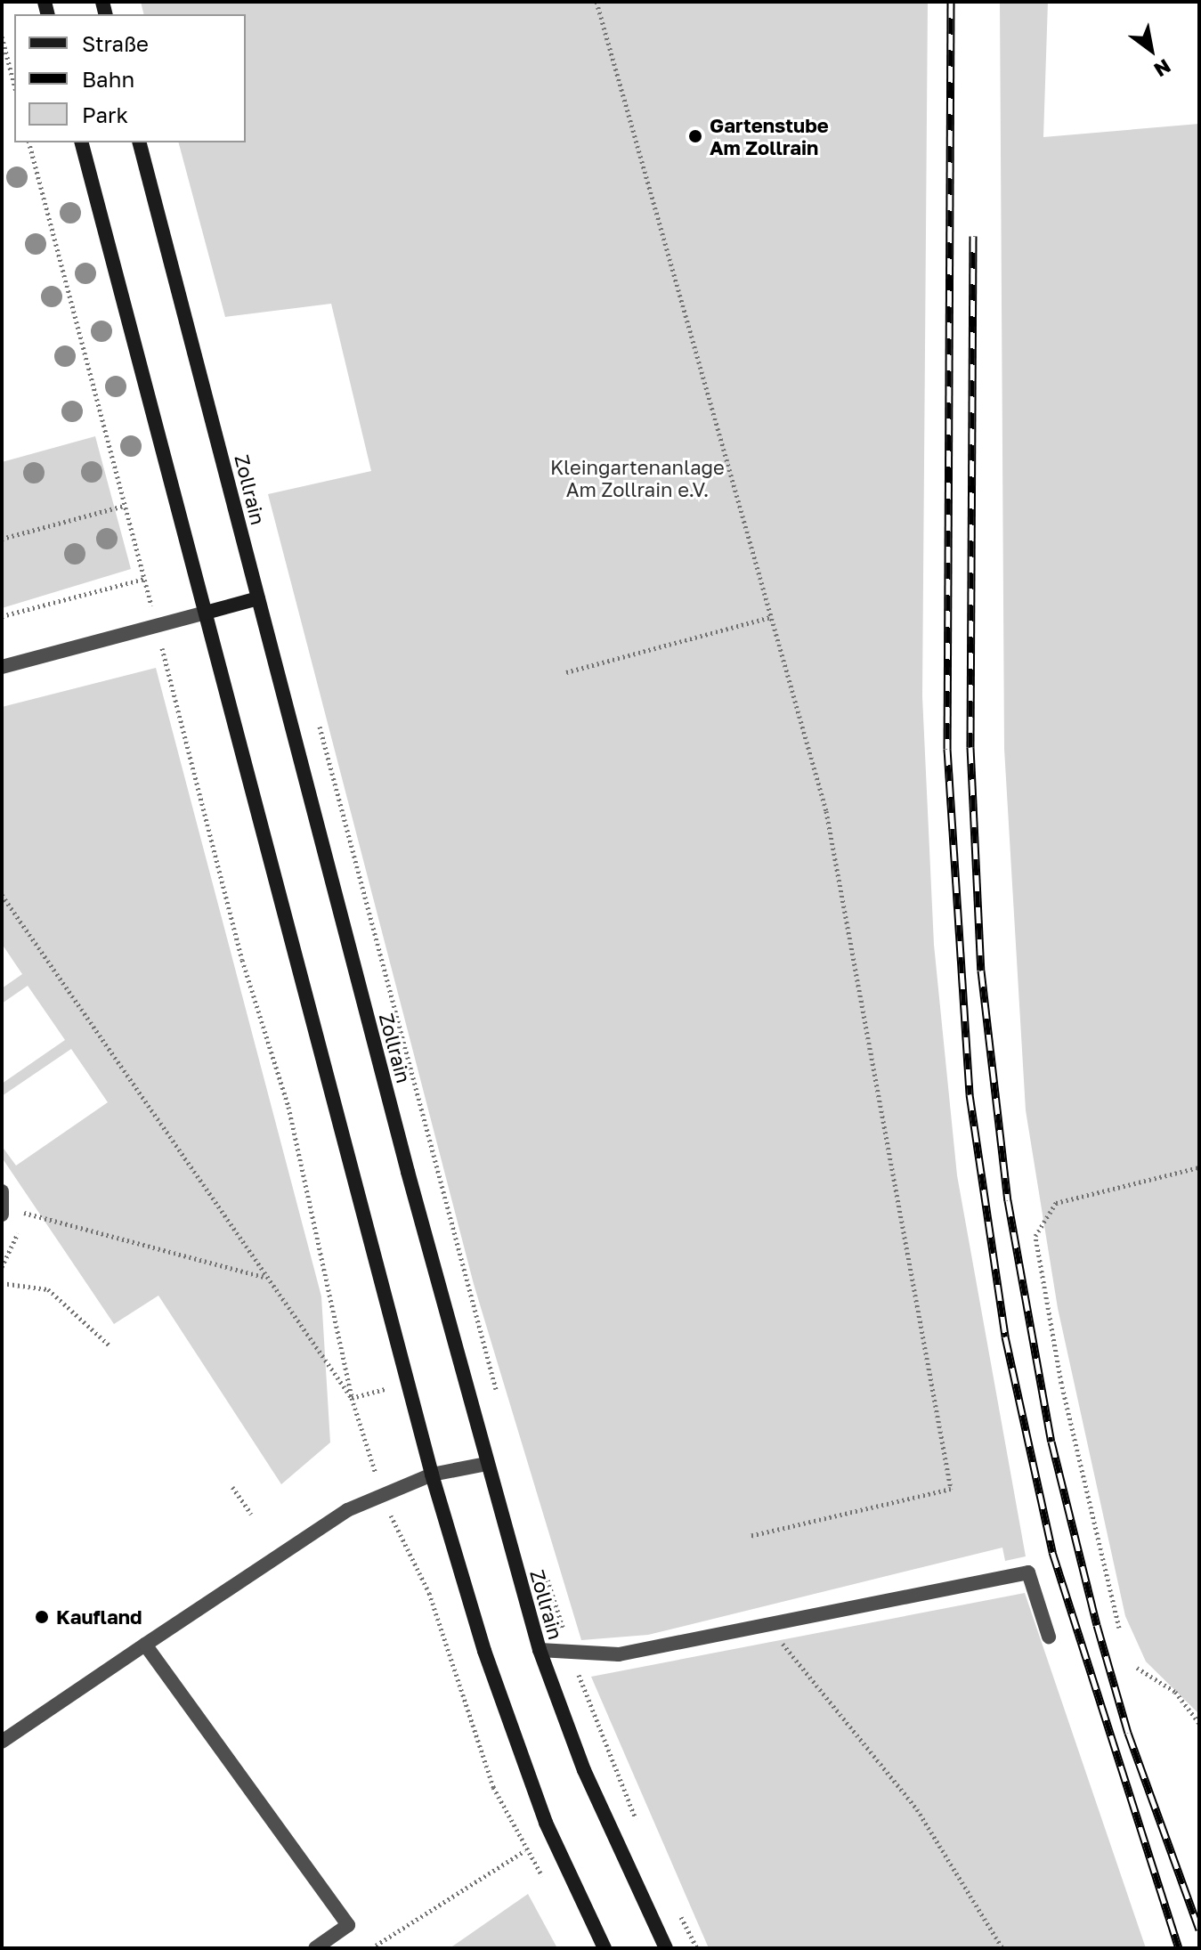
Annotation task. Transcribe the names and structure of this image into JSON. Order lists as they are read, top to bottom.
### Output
{
  "streets": {
    "main road": ["Zollrain"]
  },
  "parks": ["Kleingartenanlage Am Zollrain e.V."],
  "places": ["Gartenstube Am Zollrain", "Kaufland"],
  "legend": ["Straße", "Bahn", "Park"],
  "north": "bottom right"
}
